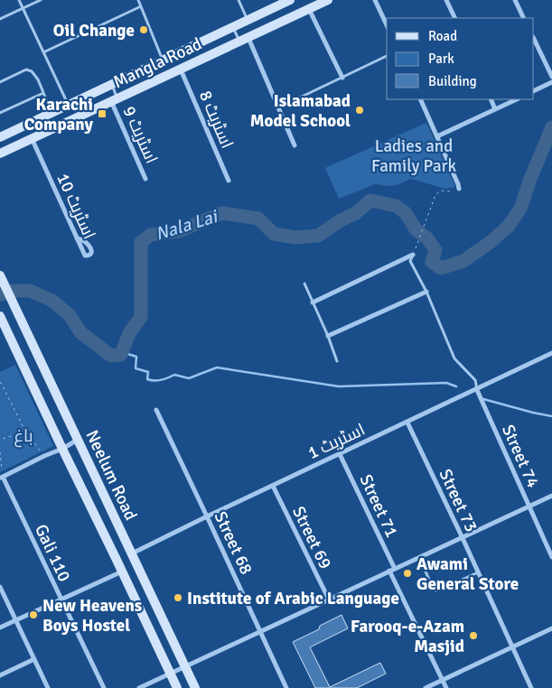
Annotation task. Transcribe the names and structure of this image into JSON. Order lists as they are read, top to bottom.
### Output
{
  "streets": {
    "main road": ["Mangla Road", "Neelum Road"],
    "street": [
      "اسٹریٹ 8",
      "اسٹریٹ 9",
      "اسٹریٹ 10",
      "اسٹریٹ 1",
      "Street 74",
      "Street 73",
      "Street 71",
      "Street 69",
      "Street 68",
      "Gali 110"
    ]
  },
  "crossings": [
    ["Mangla Road", "اسٹریٹ 8"],
    ["Mangla Road", "اسٹریٹ 9"],
    ["Mangla Road", "اسٹریٹ 10"],
    ["اسٹریٹ 1", "Street 74"],
    ["اسٹریٹ 1", "Neelum Road"],
    ["اسٹریٹ 1", "Street 73"],
    ["اسٹریٹ 1", "Street 71"],
    ["اسٹریٹ 1", "Street 69"],
    ["اسٹریٹ 1", "Street 68"]
  ],
  "water": ["Nala Lai"],
  "parks": ["Ladies and Family Park", "باغ"],
  "places": {
    "other": [
      "Oil Change",
      "Islamabad Model School",
      "Awami General Store",
      "Institute of Arabic Language",
      "New Heavens Boys Hostel",
      "Farooq-e-Azam Masjid"
    ],
    "transit": ["Karachi Company"]
  },
  "legend": ["Road", "Park", "Building"]
}
